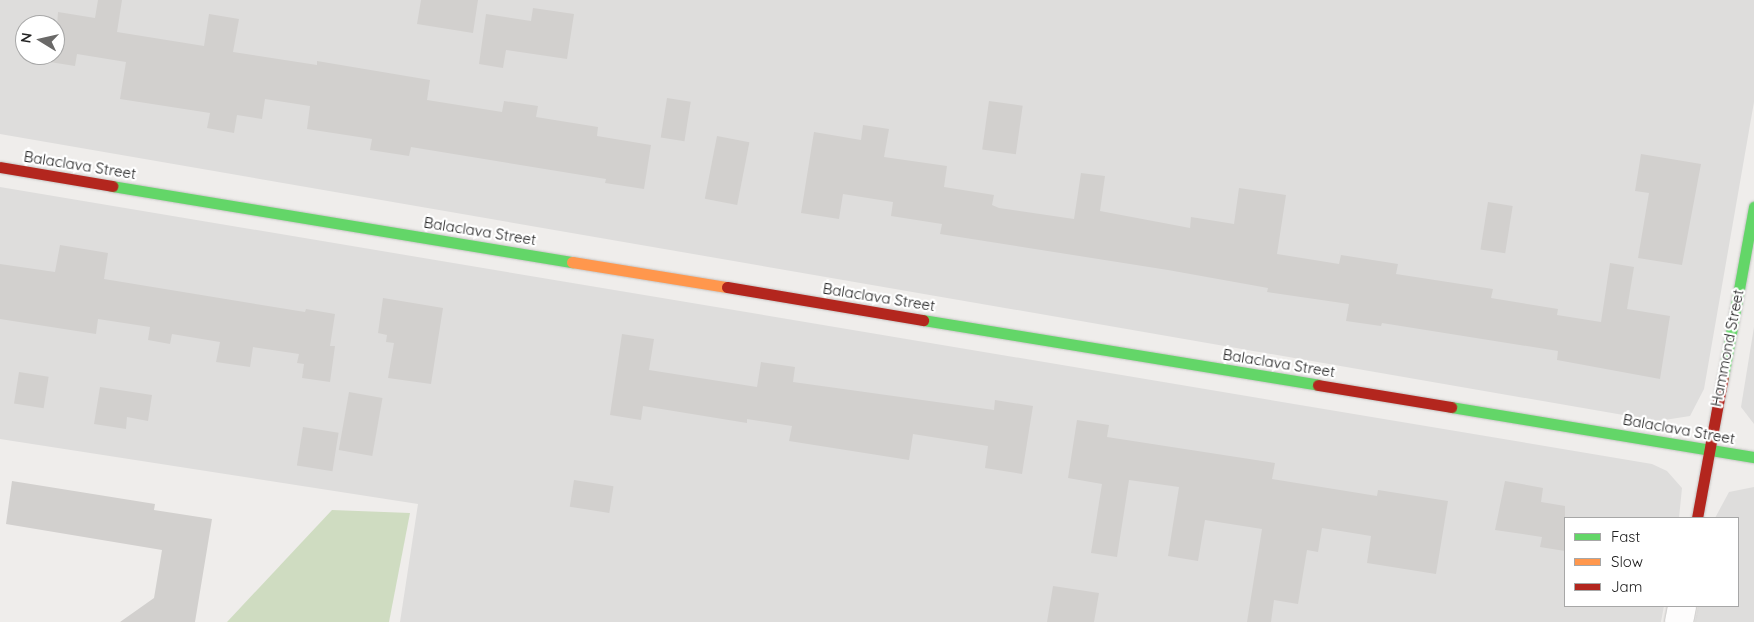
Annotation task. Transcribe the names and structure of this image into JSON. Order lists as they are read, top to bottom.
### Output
{
  "streets": {
    "street": ["Balaclava Street", "Hammond Street"]
  },
  "crossings": [
    ["Balaclava Street", "Hammond Street"]
  ],
  "legend": ["Fast", "Slow", "Jam"],
  "north": "left"
}
